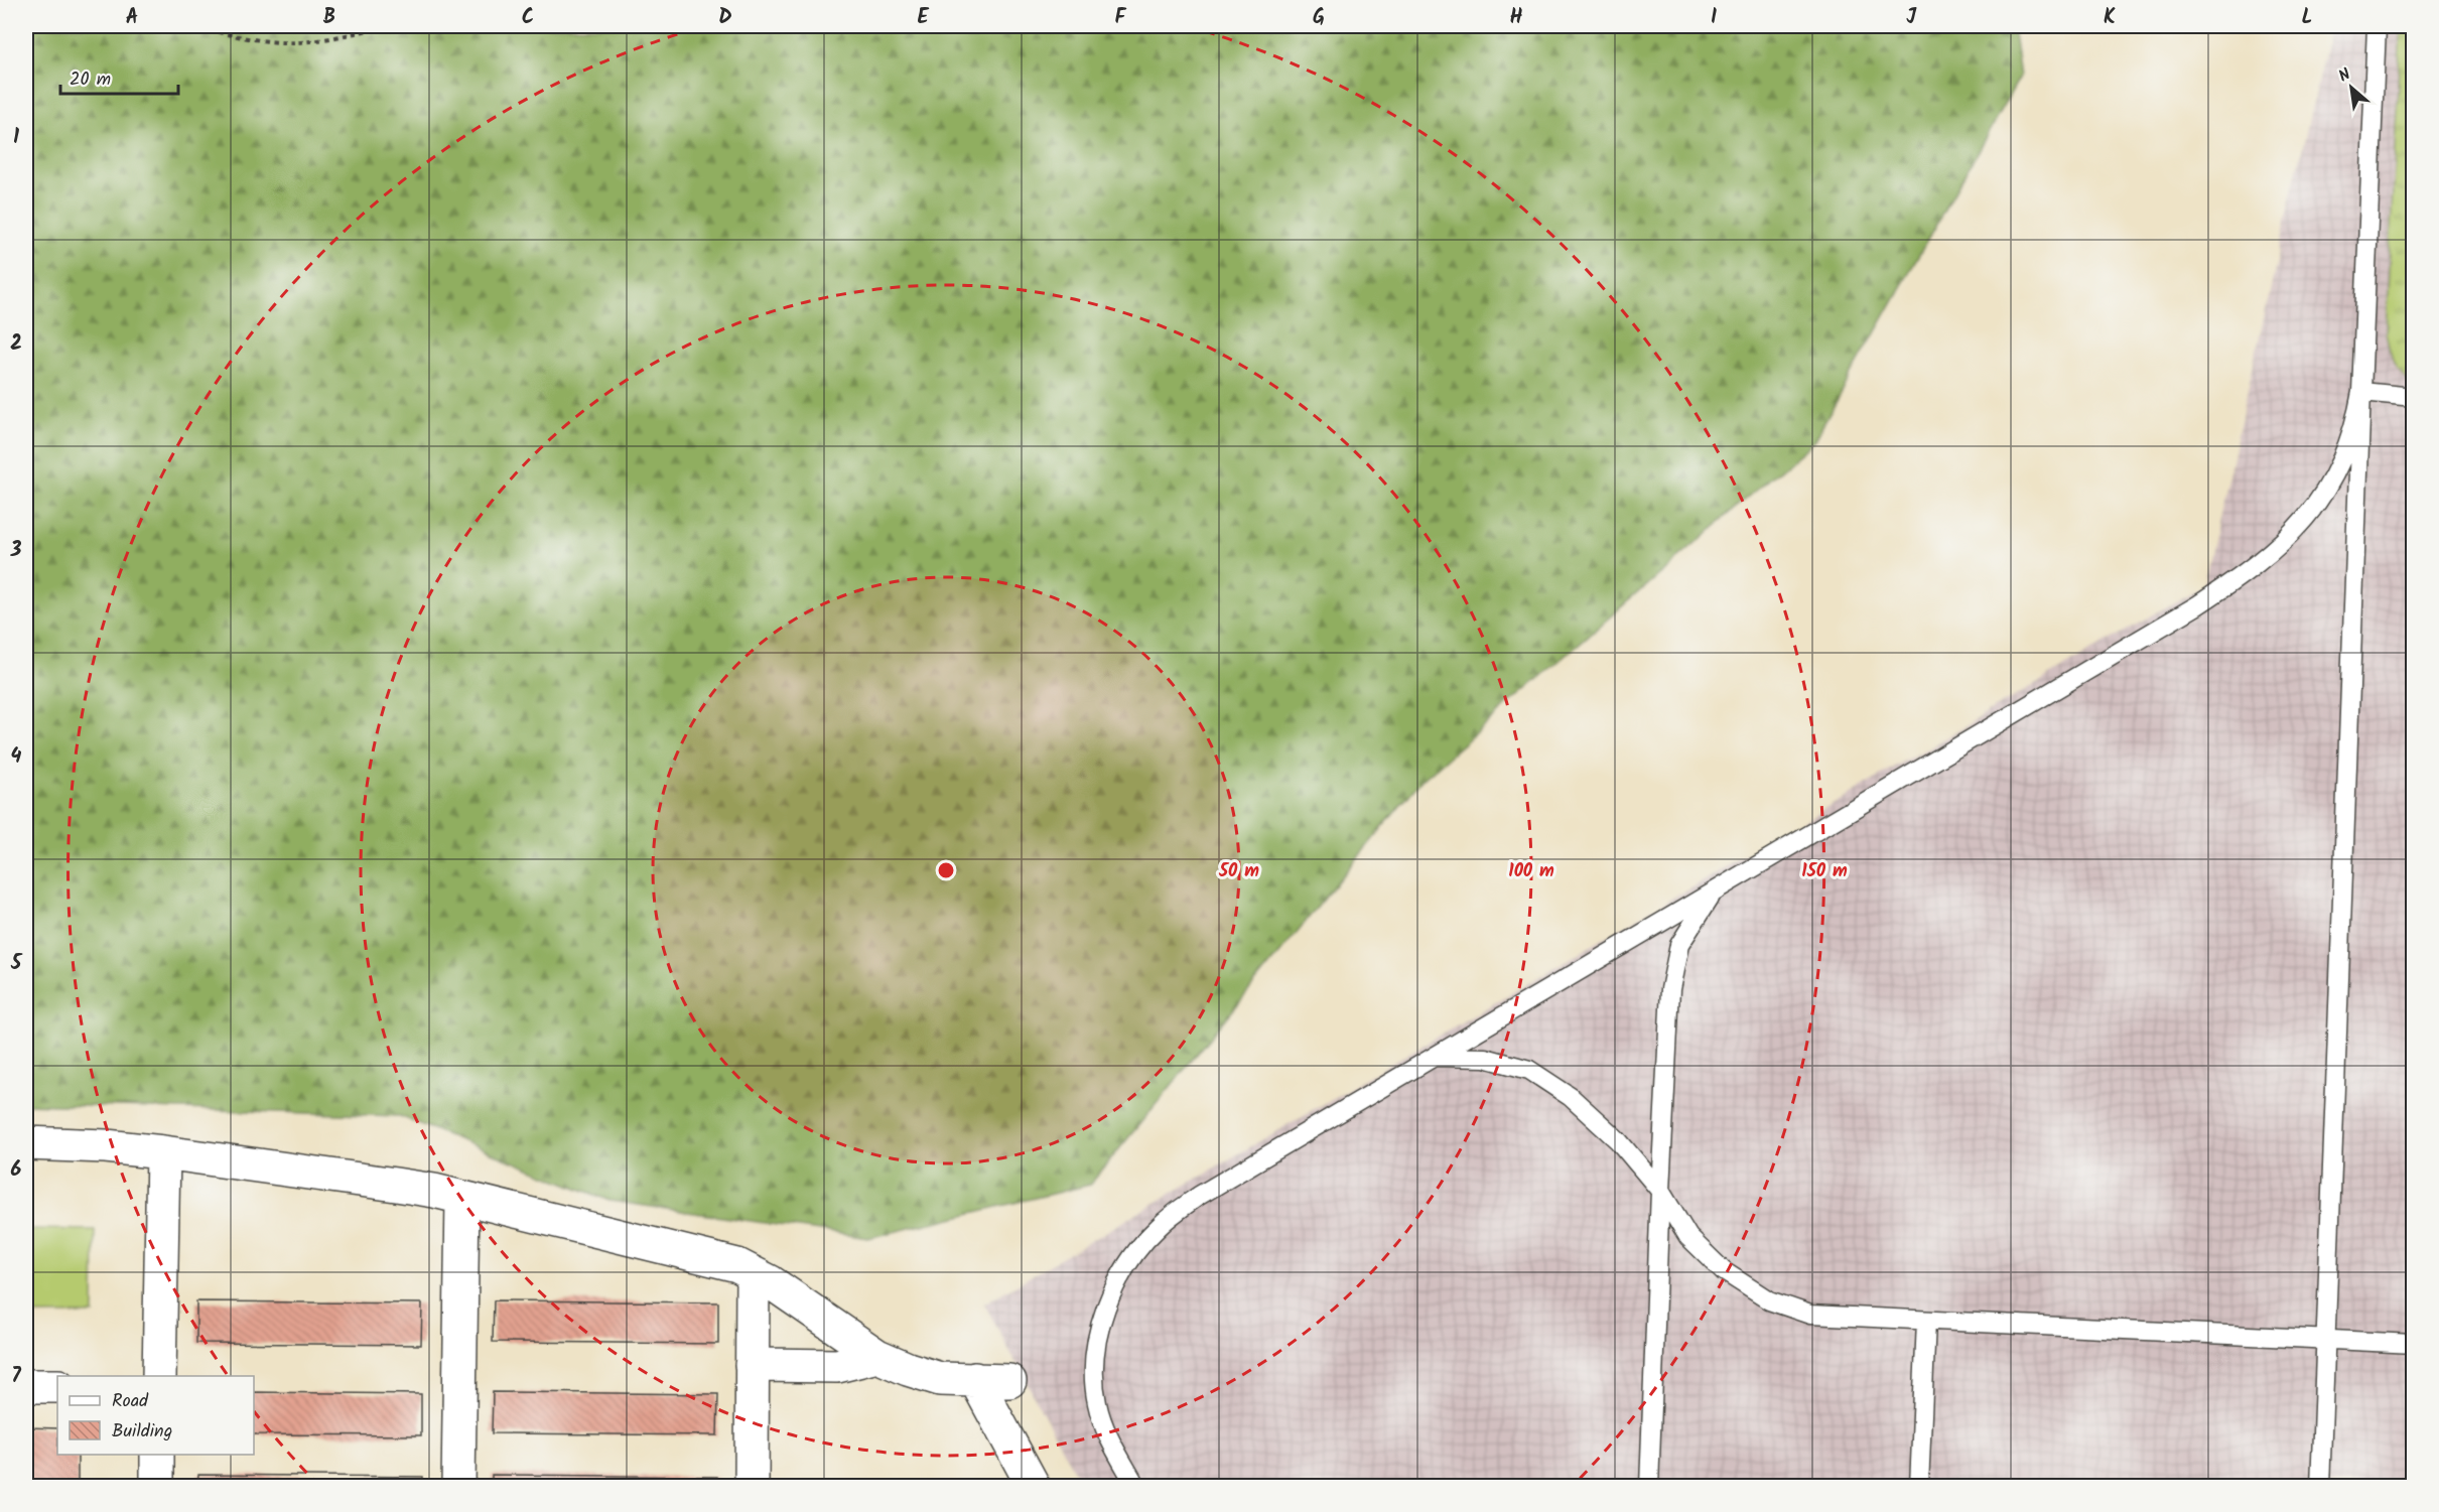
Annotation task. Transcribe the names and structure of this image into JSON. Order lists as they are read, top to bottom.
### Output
{
  "legend": ["Road", "Building"],
  "scale_bar": "20 m",
  "north": "top left",
  "grid": {
    "columns": [
      "A",
      "B",
      "C",
      "D",
      "E",
      "F",
      "G",
      "H",
      "I",
      "J",
      "K",
      "L"
    ],
    "rows": [
      "1",
      "2",
      "3",
      "4",
      "5",
      "6",
      "7"
    ]
  },
  "rings": ["50 m", "100 m", "150 m"]
}
